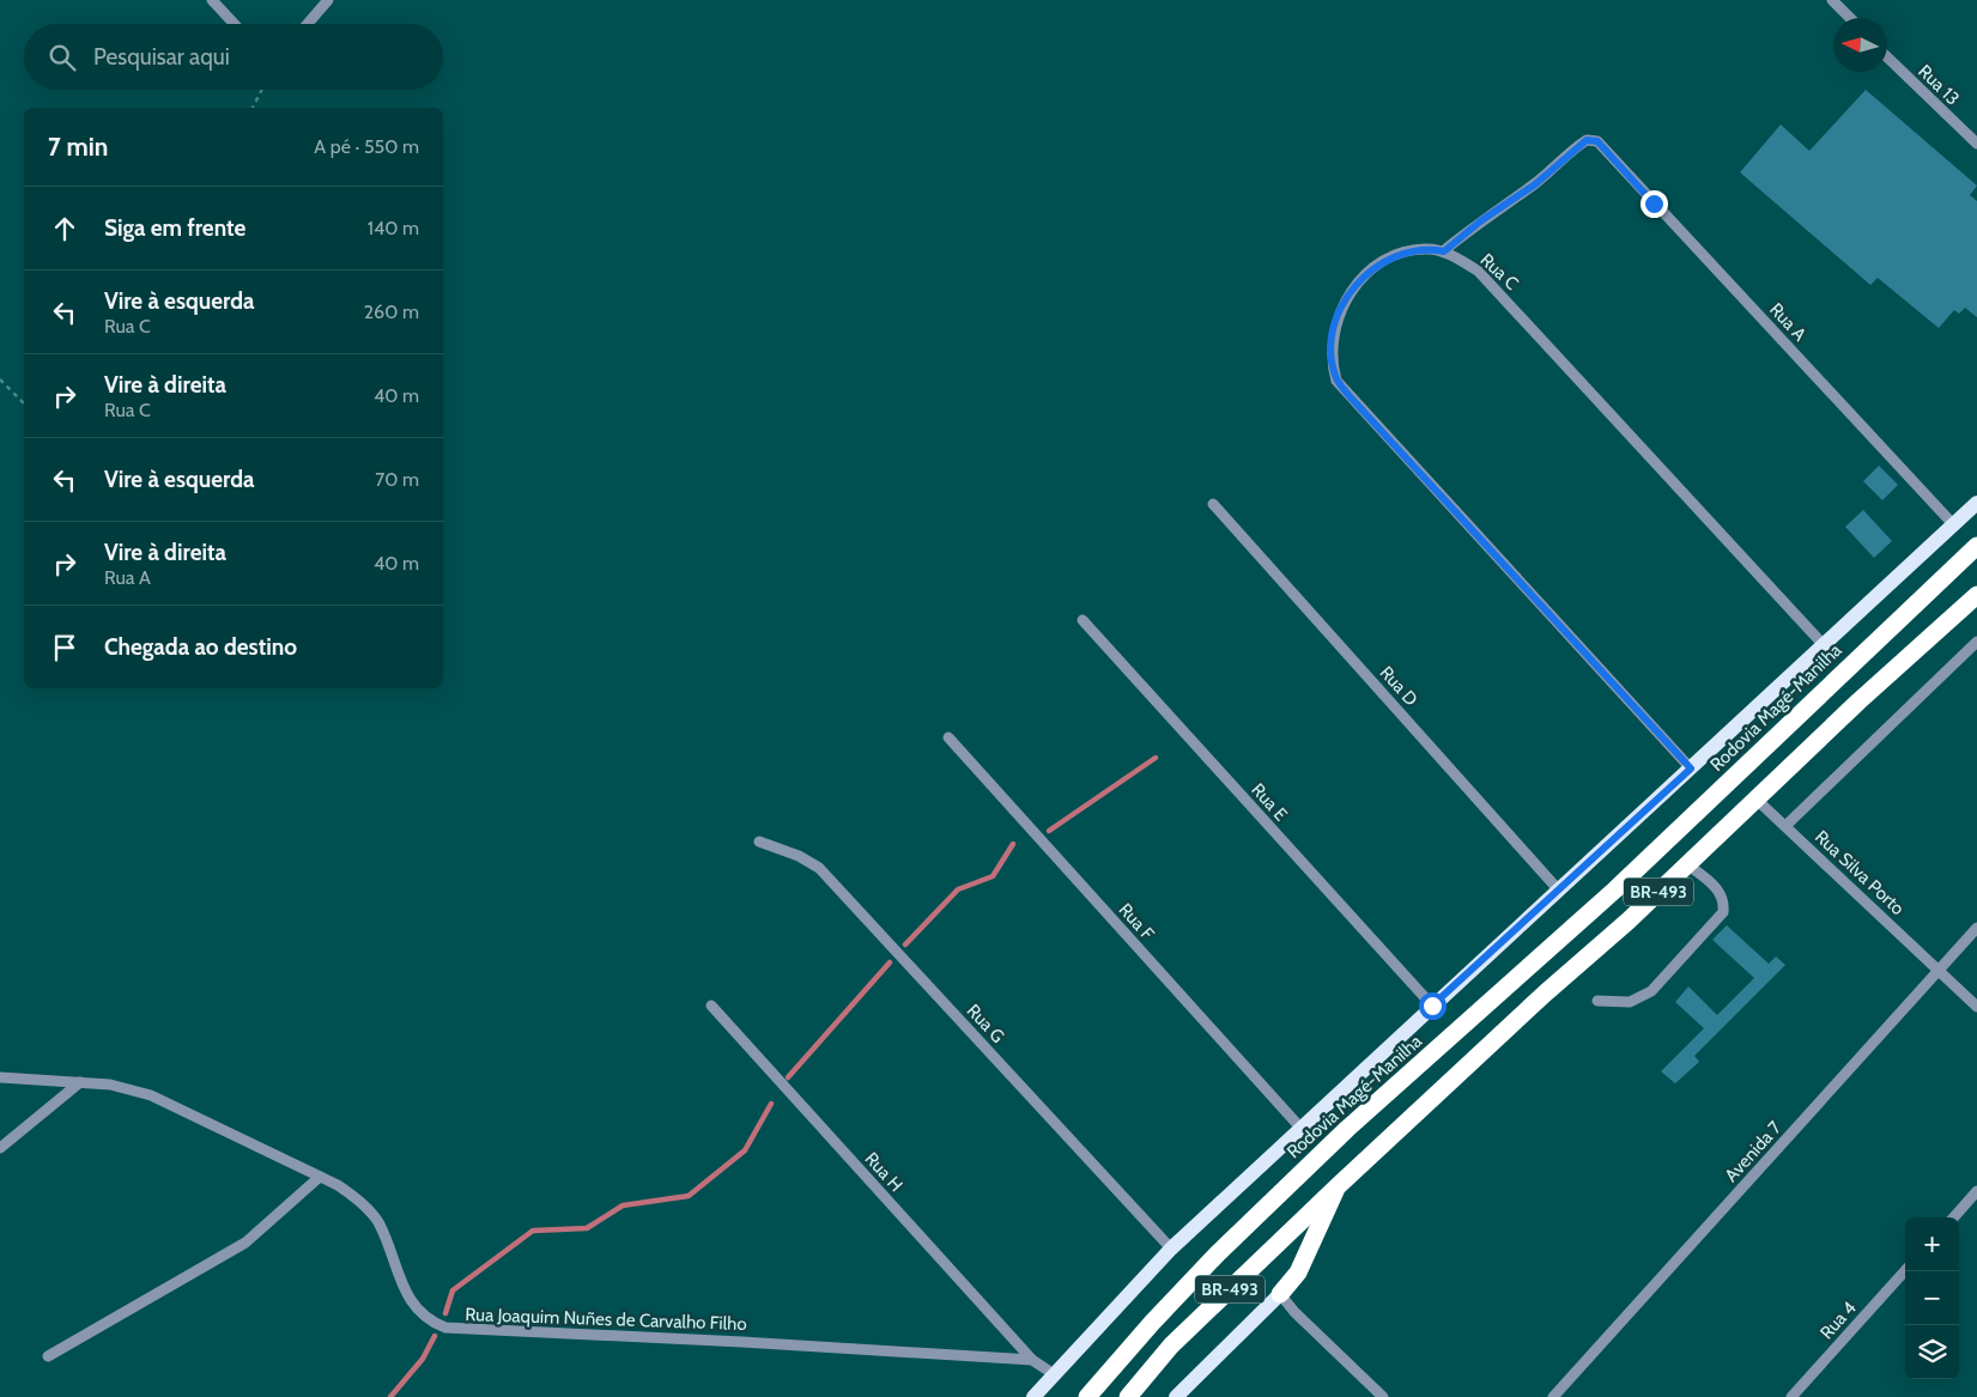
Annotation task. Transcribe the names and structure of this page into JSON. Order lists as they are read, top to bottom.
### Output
{
  "streets": {
    "highway": ["Rodovia Magé-Manilha", "BR-493"],
    "street": [
      "Rua 13",
      "Rua C",
      "Rua A",
      "Rua D",
      "Rua E",
      "Rua Silva Porto",
      "Rua F",
      "Rua G",
      "Avenida 7",
      "Rua H",
      "Rua Joaquim Nuñes de Carvalho Filho",
      "Rua 4"
    ]
  },
  "crossings": [
    ["Rua C", "Rua A"],
    ["Rua Silva Porto", "BR-493"],
    ["Rua Silva Porto", "Avenida 7"],
    ["Rua H", "Rua Joaquim Nuñes de Carvalho Filho"]
  ],
  "north": "left",
  "page": {
    "search": "Pesquisar aqui",
    "heading": ["7 min", "A pé · 550 m"],
    "list": [
      ["Siga em frente", "140 m"],
      ["Vire à esquerda", "Rua C", "260 m"],
      ["Vire à direita", "Rua C", "40 m"],
      ["Vire à esquerda", "70 m"],
      ["Vire à direita", "Rua A", "40 m"],
      "Chegada ao destino"
    ],
    "map_buttons": ["+", "−"]
  }
}
